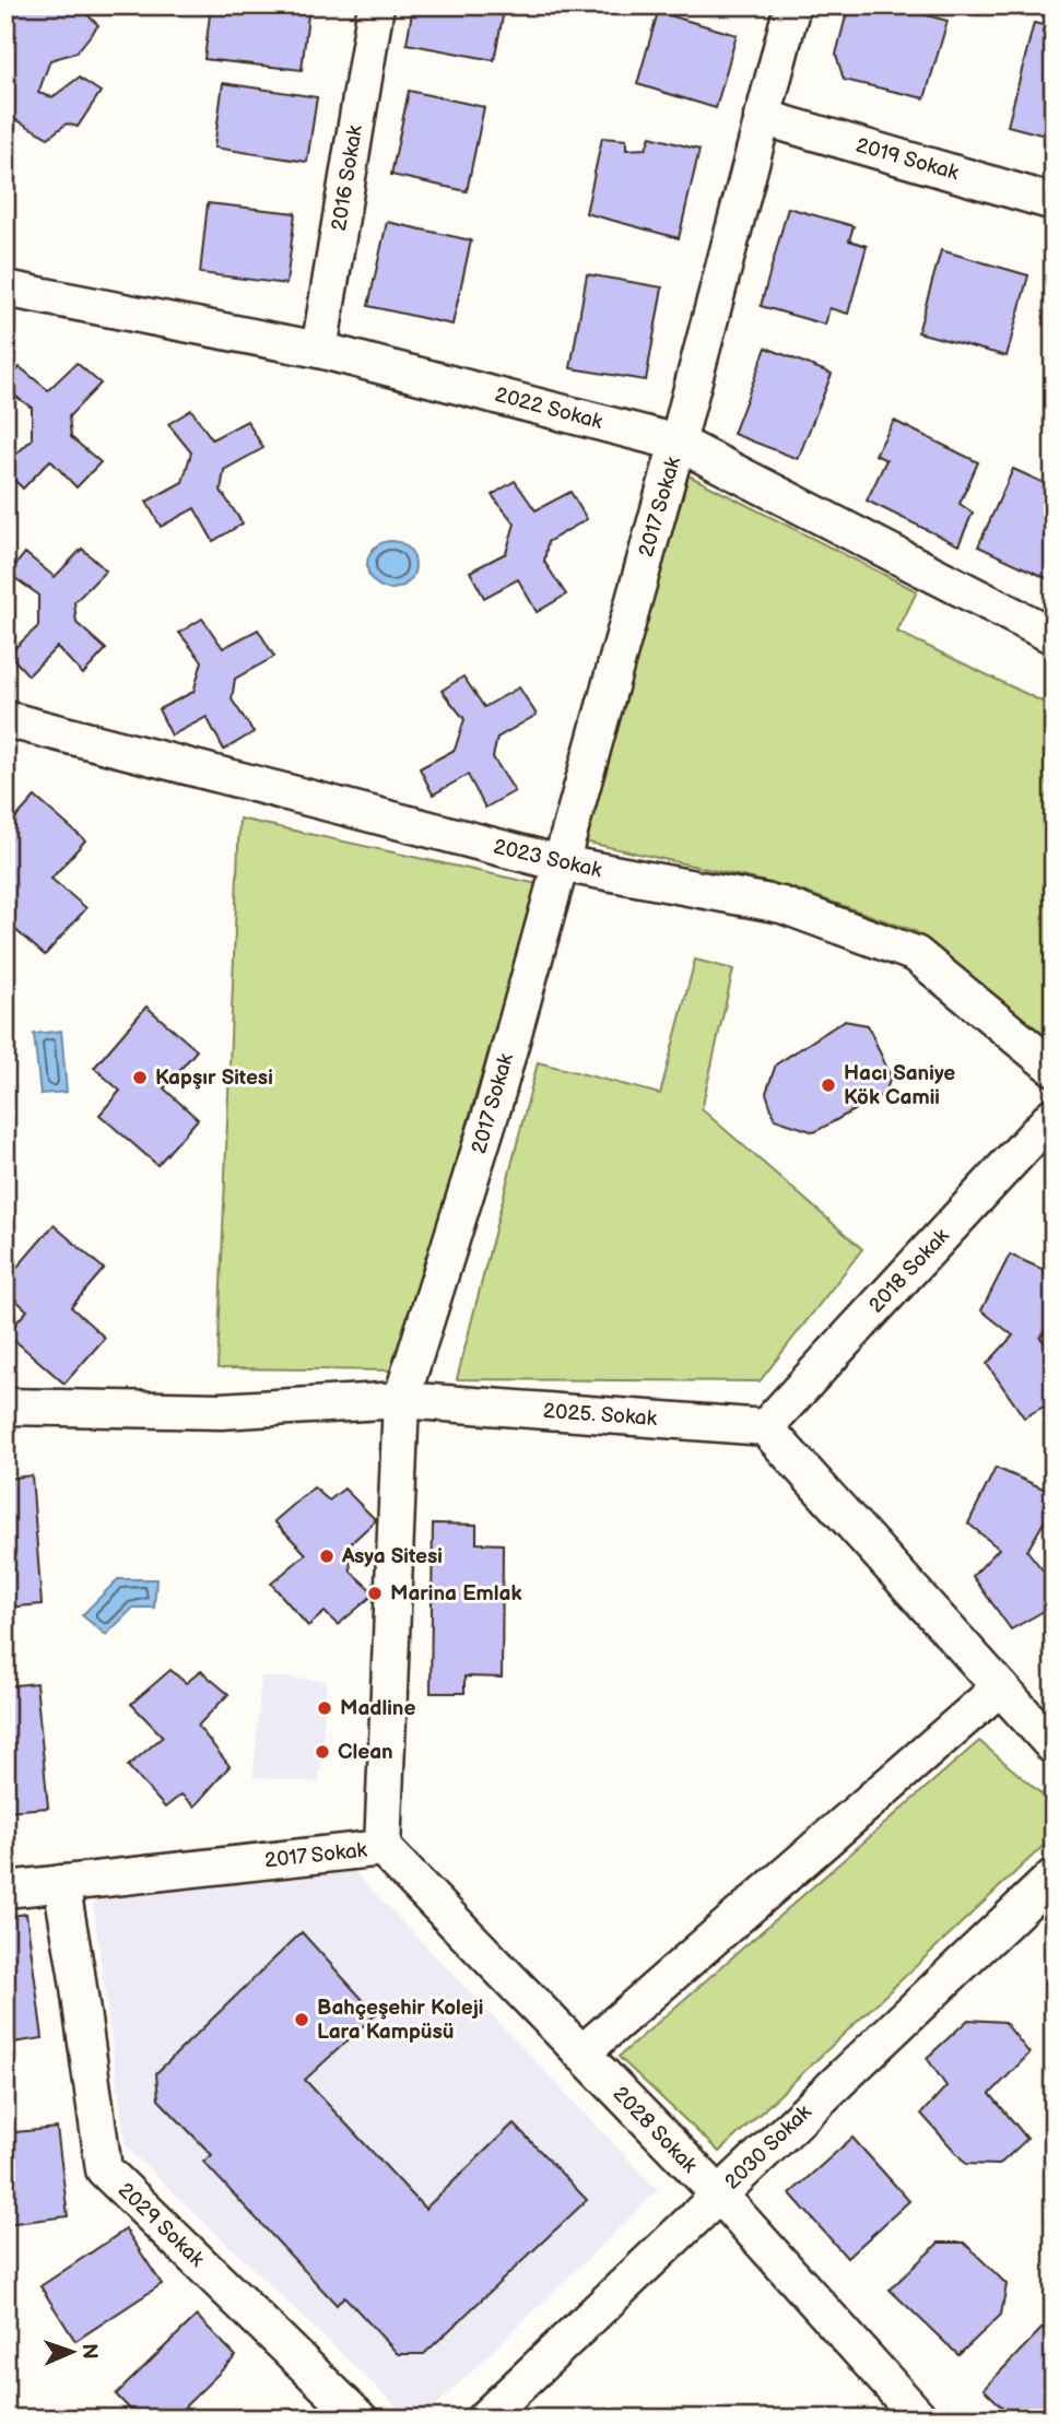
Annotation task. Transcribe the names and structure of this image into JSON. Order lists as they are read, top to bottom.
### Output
{
  "streets": {
    "street": [
      "2019 Sokak",
      "2016 Sokak",
      "2022 Sokak",
      "2017 Sokak",
      "2023 Sokak",
      "2018 Sokak",
      "2025. Sokak",
      "2028 Sokak",
      "2030 Sokak",
      "2029 Sokak"
    ]
  },
  "crossings": [
    ["2019 Sokak", "2017 Sokak"],
    ["2016 Sokak", "2022 Sokak"],
    ["2022 Sokak", "2017 Sokak"],
    ["2017 Sokak", "2023 Sokak"],
    ["2017 Sokak", "2025. Sokak"],
    ["2017 Sokak", "2028 Sokak"],
    ["2017 Sokak", "2029 Sokak"],
    ["2018 Sokak", "2025. Sokak"],
    ["2028 Sokak", "2030 Sokak"]
  ],
  "places": [
    "Kapşır Sitesi",
    "Hacı Saniye Kök Camii",
    "Asya Sitesi",
    "Marina Emlak",
    "Madline",
    "Clean",
    "Bahçeşehir Koleji Lara Kampüsü"
  ],
  "north": "right"
}
